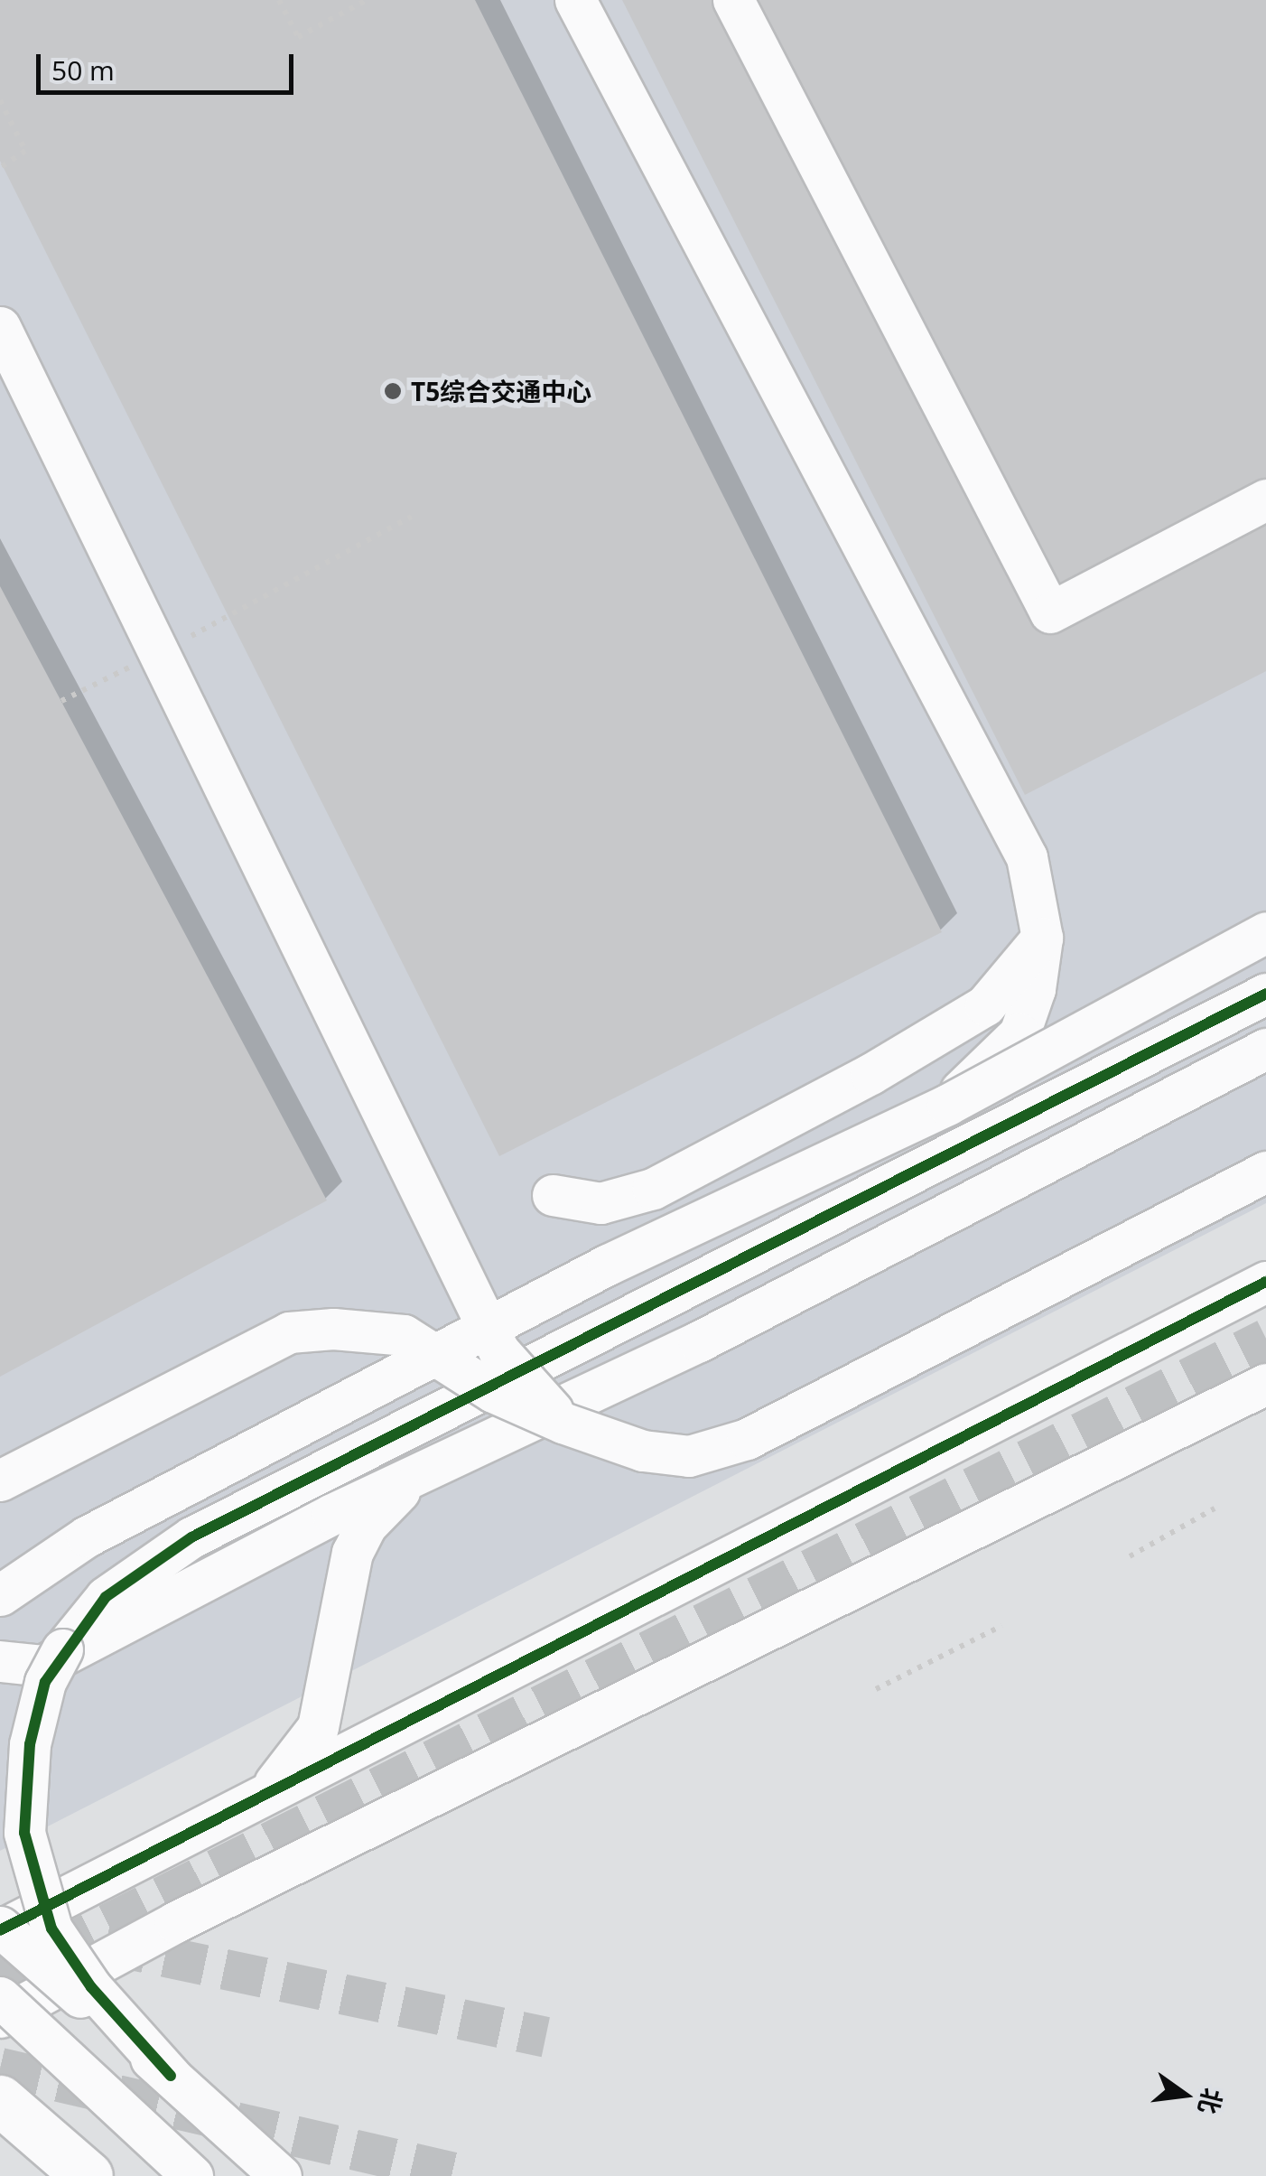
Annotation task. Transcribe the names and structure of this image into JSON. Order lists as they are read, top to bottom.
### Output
{
  "places": ["T5综合交通中心"],
  "scale_bar": "50 m",
  "north": "right"
}
